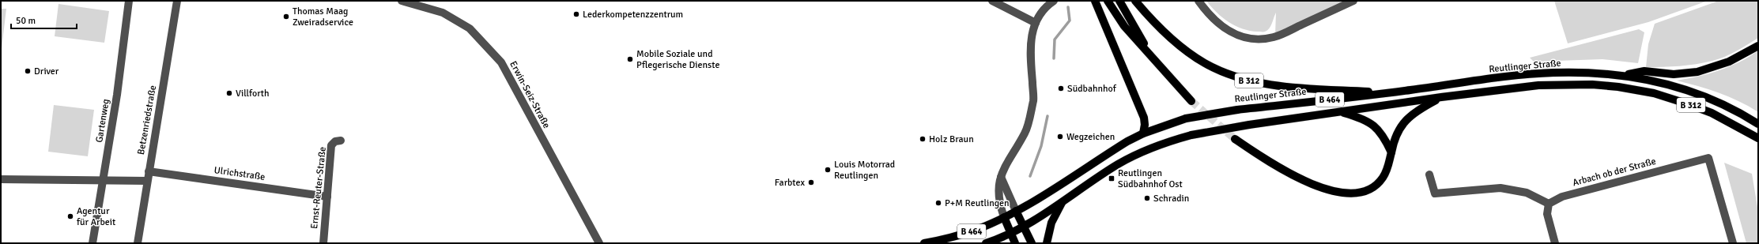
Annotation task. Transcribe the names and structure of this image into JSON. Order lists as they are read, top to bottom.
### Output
{
  "streets": {
    "main road": ["Reutlinger Straße", "B 312", "B 464"],
    "street": [
      "Erwin-Seiz-Straße",
      "Betzenriedstraße",
      "Gartenweg",
      "Arbach ob der Straße",
      "Ulrichstraße",
      "Ernst-Reuter-Straße"
    ]
  },
  "crossings": [
    ["Reutlinger Straße", "B 312"],
    ["Reutlinger Straße", "B 464"],
    ["Betzenriedstraße", "Ulrichstraße"],
    ["Ulrichstraße", "Ernst-Reuter-Straße"]
  ],
  "places": {
    "other": [
      "Lederkompetenzzentrum",
      "Thomas Maag Zweiradservice",
      "Mobile Soziale und Pflegerische Dienste",
      "Driver",
      "Südbahnhof",
      "Villforth",
      "Wegzeichen",
      "Holz Braun",
      "Louis Motorrad Reutlingen",
      "Farbtex",
      "Schradin",
      "P+M Reutlingen",
      "Agentur für Arbeit"
    ],
    "transit": ["Reutlingen Südbahnhof Ost"]
  },
  "scale_bar": "50 m"
}
